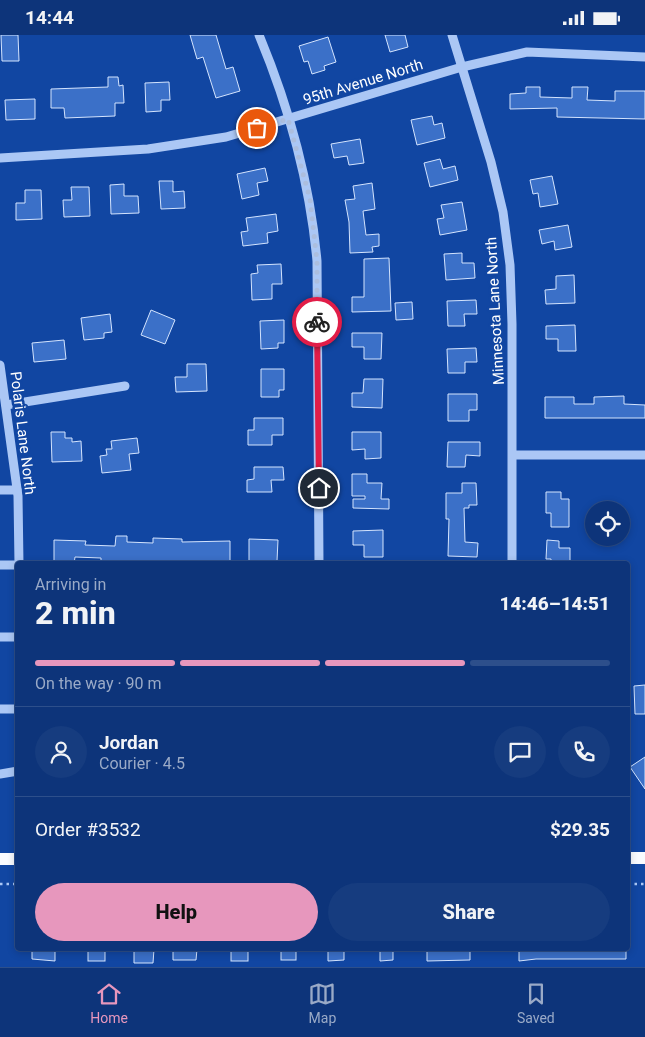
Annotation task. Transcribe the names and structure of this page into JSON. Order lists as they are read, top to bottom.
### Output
{
  "streets": {
    "street": ["95th Avenue North", "Minnesota Lane North", "Polaris Lane North"]
  },
  "crossings": [
    ["95th Avenue North", "Minnesota Lane North"]
  ],
  "page": {
    "status": "14:44",
    "heading": ["2 min", "Arriving in", "14:46–14:51"],
    "panel": [
      "Jordan",
      "Courier · 4.5",
      "Order #3532",
      "$29.35"
    ],
    "bar": "On the way · 90 m",
    "buttons": ["Help", "Share"],
    "tabs": ["Home", "Map", "Saved"]
  }
}
